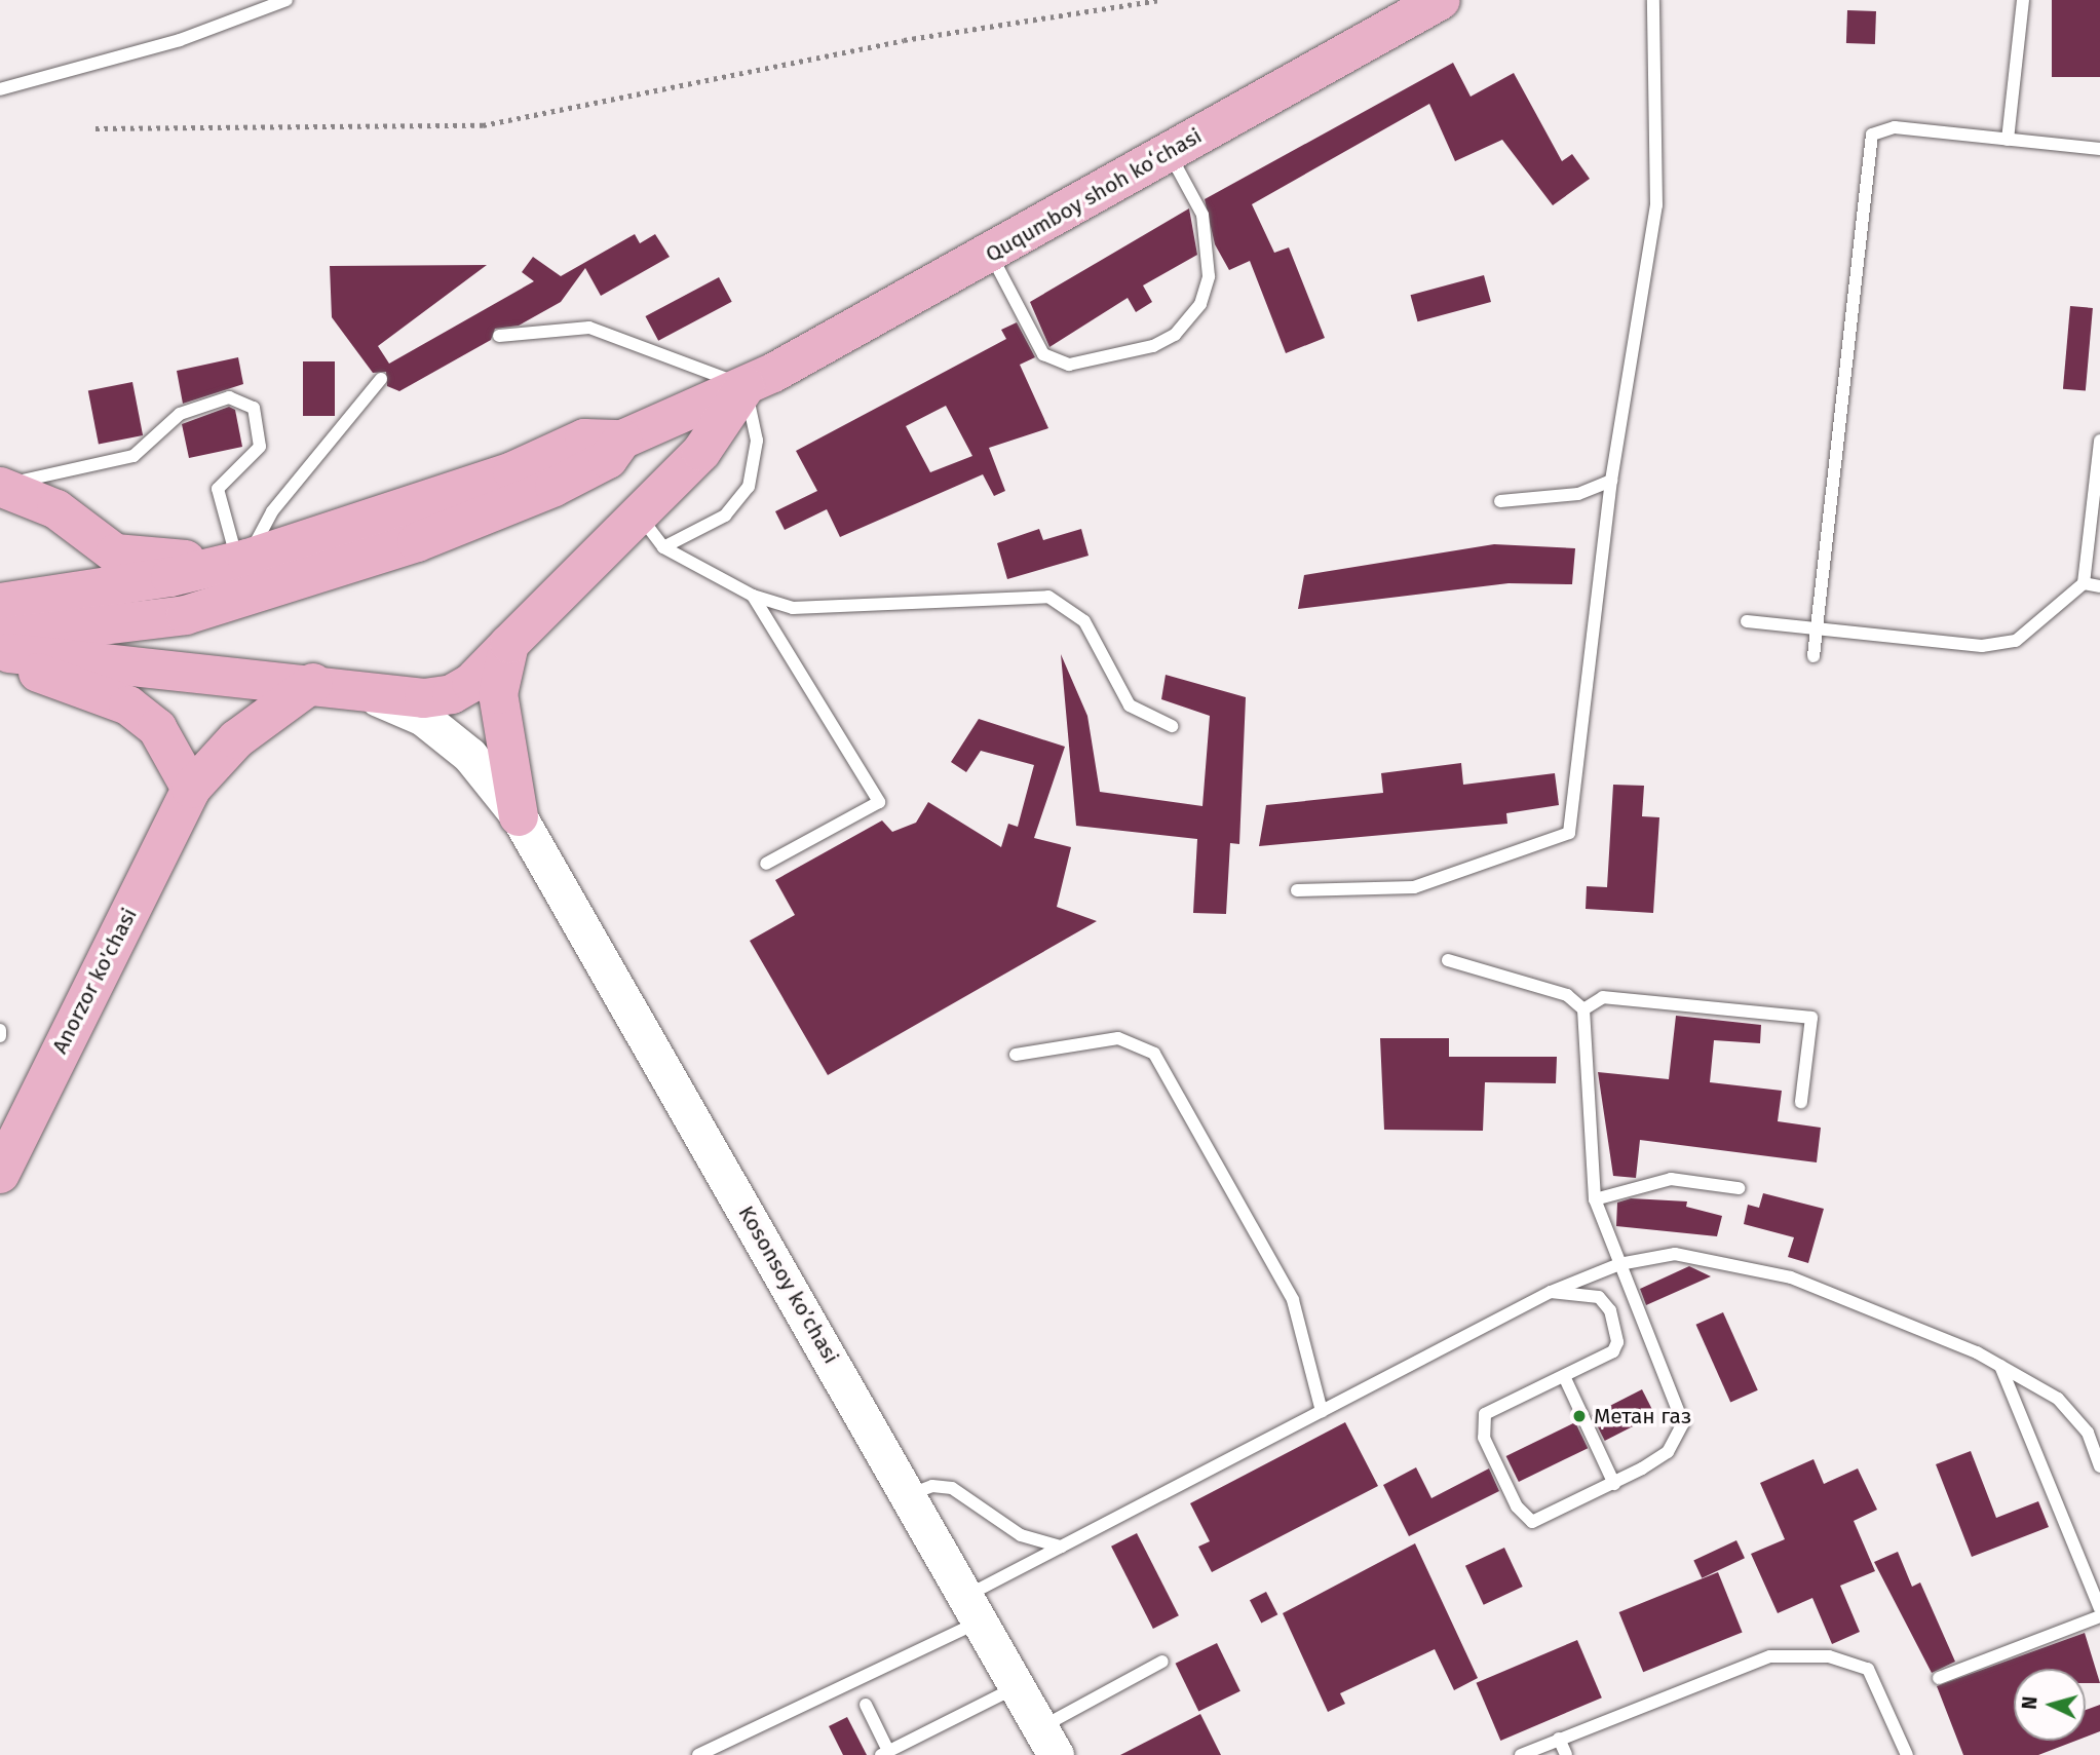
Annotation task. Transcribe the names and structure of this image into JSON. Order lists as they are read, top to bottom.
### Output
{
  "streets": {
    "main road": ["Ququmboy shoh koʻchasi", "Anorzor ko'chasi", "Kosonsoy ko’chasi"]
  },
  "places": ["Метан газ"],
  "north": "left"
}
